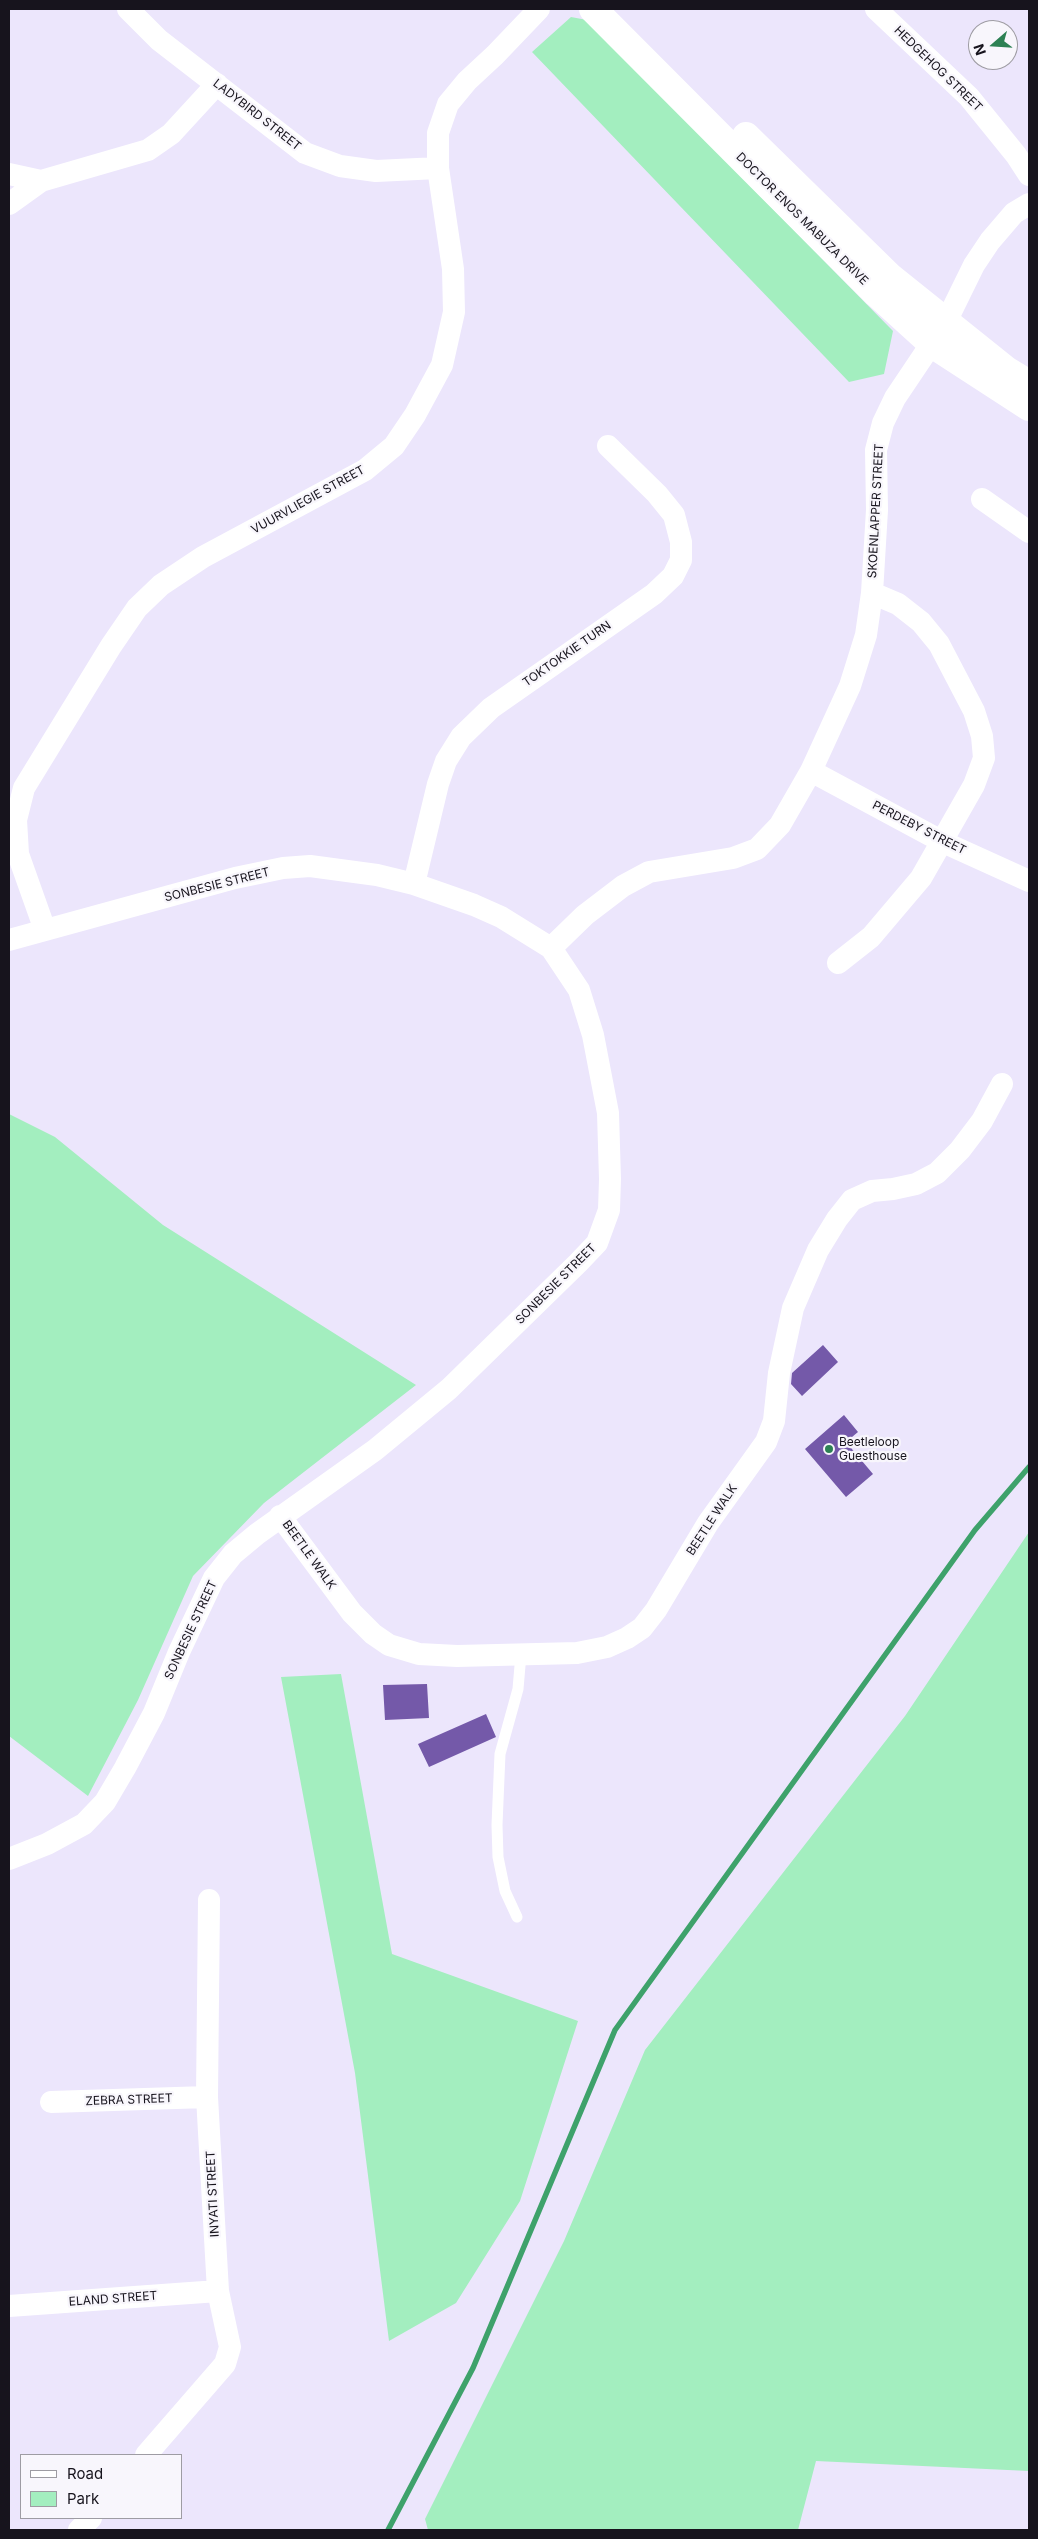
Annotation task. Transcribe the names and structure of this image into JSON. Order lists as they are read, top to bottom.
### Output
{
  "streets": {
    "main road": ["DOCTOR ENOS MABUZA DRIVE"],
    "street": [
      "HEDGEHOG STREET",
      "LADYBIRD STREET",
      "VUURVLIEGIE STREET",
      "SKOENLAPPER STREET",
      "TOKTOKKIE TURN",
      "PERDEBY STREET",
      "SONBESIE STREET",
      "BEETLE WALK",
      "ZEBRA STREET",
      "INYATI STREET",
      "ELAND STREET"
    ]
  },
  "crossings": [
    ["LADYBIRD STREET", "VUURVLIEGIE STREET"],
    ["DOCTOR ENOS MABUZA DRIVE", "SKOENLAPPER STREET"],
    ["VUURVLIEGIE STREET", "SONBESIE STREET"],
    ["SKOENLAPPER STREET", "PERDEBY STREET"],
    ["SKOENLAPPER STREET", "SONBESIE STREET"],
    ["TOKTOKKIE TURN", "SONBESIE STREET"],
    ["SONBESIE STREET", "BEETLE WALK"],
    ["ZEBRA STREET", "INYATI STREET"],
    ["INYATI STREET", "ELAND STREET"]
  ],
  "places": ["Beetleloop Guesthouse"],
  "legend": ["Road", "Park"],
  "north": "left"
}
